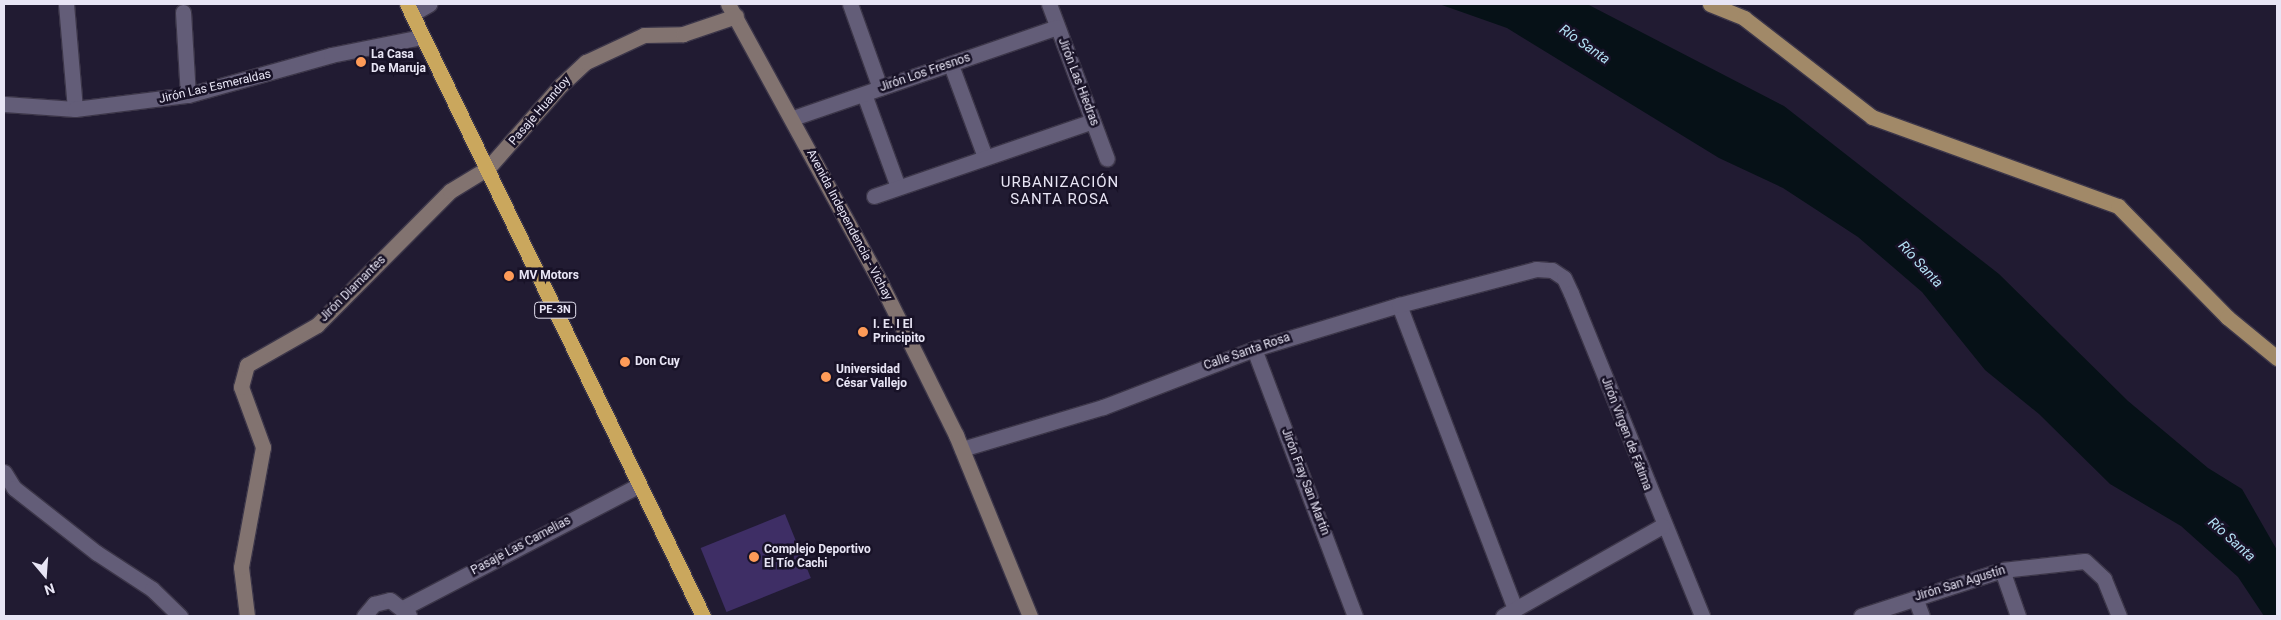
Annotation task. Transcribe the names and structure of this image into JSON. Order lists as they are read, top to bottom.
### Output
{
  "streets": {
    "highway": ["PE-3N"],
    "street": [
      "Jirón Los Fresnos",
      "Jirón Las Hiedras",
      "Jirón Las Esmeraldas",
      "Pasaje Huandoy",
      "Avenida Independencia - Vichay",
      "Jirón Diamantes",
      "Calle Santa Rosa",
      "Jirón Virgen de Fátima",
      "Jirón Fray San Martín",
      "Pasaje Las Camelias",
      "Jirón San Agustín"
    ]
  },
  "crossings": [
    ["Jirón Los Fresnos", "Jirón Las Hiedras"],
    ["Jirón Los Fresnos", "Avenida Independencia - Vichay"],
    ["Jirón Las Esmeraldas", "PE-3N"],
    ["Pasaje Huandoy", "Avenida Independencia - Vichay"],
    ["Pasaje Huandoy", "Jirón Diamantes"],
    ["Pasaje Huandoy", "PE-3N"],
    ["Avenida Independencia - Vichay", "Calle Santa Rosa"],
    ["Jirón Diamantes", "PE-3N"],
    ["PE-3N", "Pasaje Las Camelias"],
    ["Calle Santa Rosa", "Jirón Virgen de Fátima"],
    ["Calle Santa Rosa", "Jirón Fray San Martín"]
  ],
  "districts": ["URBANIZACIÓN SANTA ROSA"],
  "water": ["Río Santa"],
  "places": [
    "La Casa De Maruja",
    "MV Motors",
    "I. E. I El Principito",
    "Don Cuy",
    "Universidad César Vallejo",
    "Complejo Deportivo El Tío Cachi"
  ],
  "north": "bottom"
}
